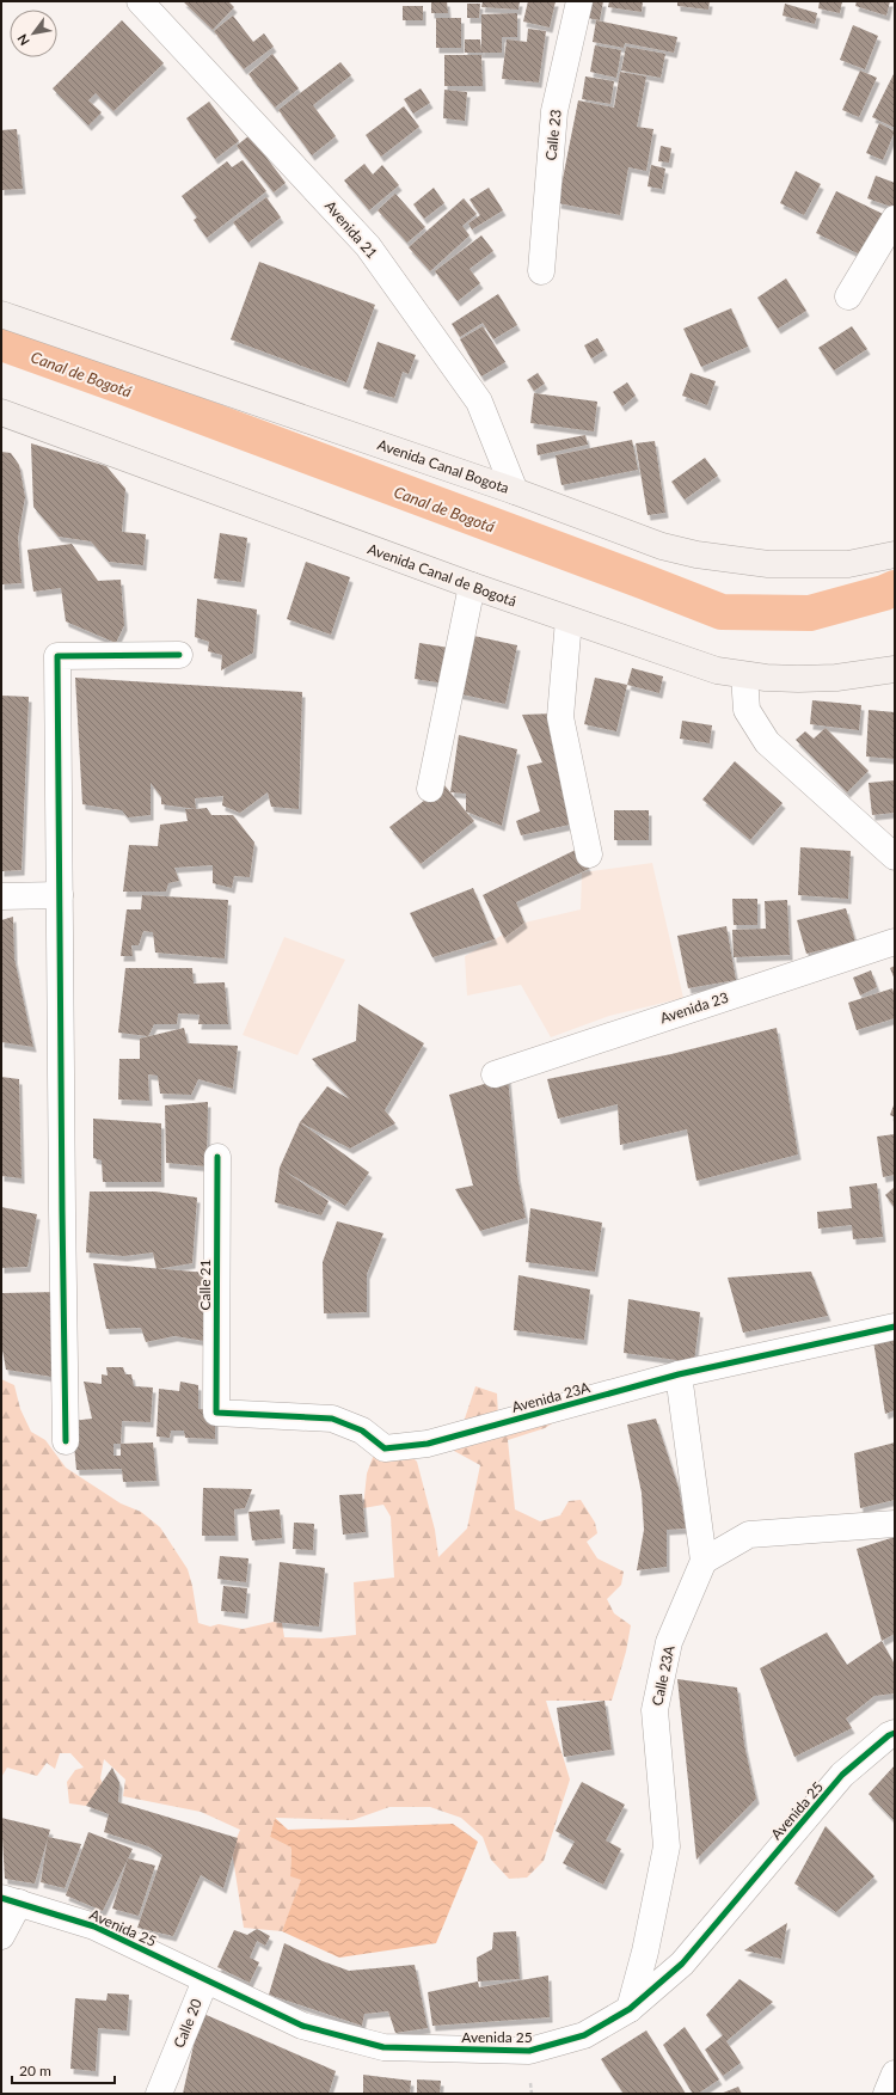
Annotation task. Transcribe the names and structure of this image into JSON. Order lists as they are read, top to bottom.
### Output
{
  "streets": {
    "main road": ["Avenida Canal Bogota", "Avenida Canal de Bogotá"],
    "street": [
      "Calle 23",
      "Avenida 21",
      "Avenida 23",
      "Calle 21",
      "Avenida 23A",
      "Calle 23A",
      "Avenida 25",
      "Calle 20"
    ]
  },
  "crossings": [
    ["Avenida 21", "Avenida Canal Bogota"],
    ["Calle 21", "Avenida 23A"],
    ["Calle 23A", "Avenida 25"],
    ["Avenida 25", "Calle 20"]
  ],
  "water": ["Canal de Bogotá"],
  "scale_bar": "20 m",
  "north": "bottom left"
}
